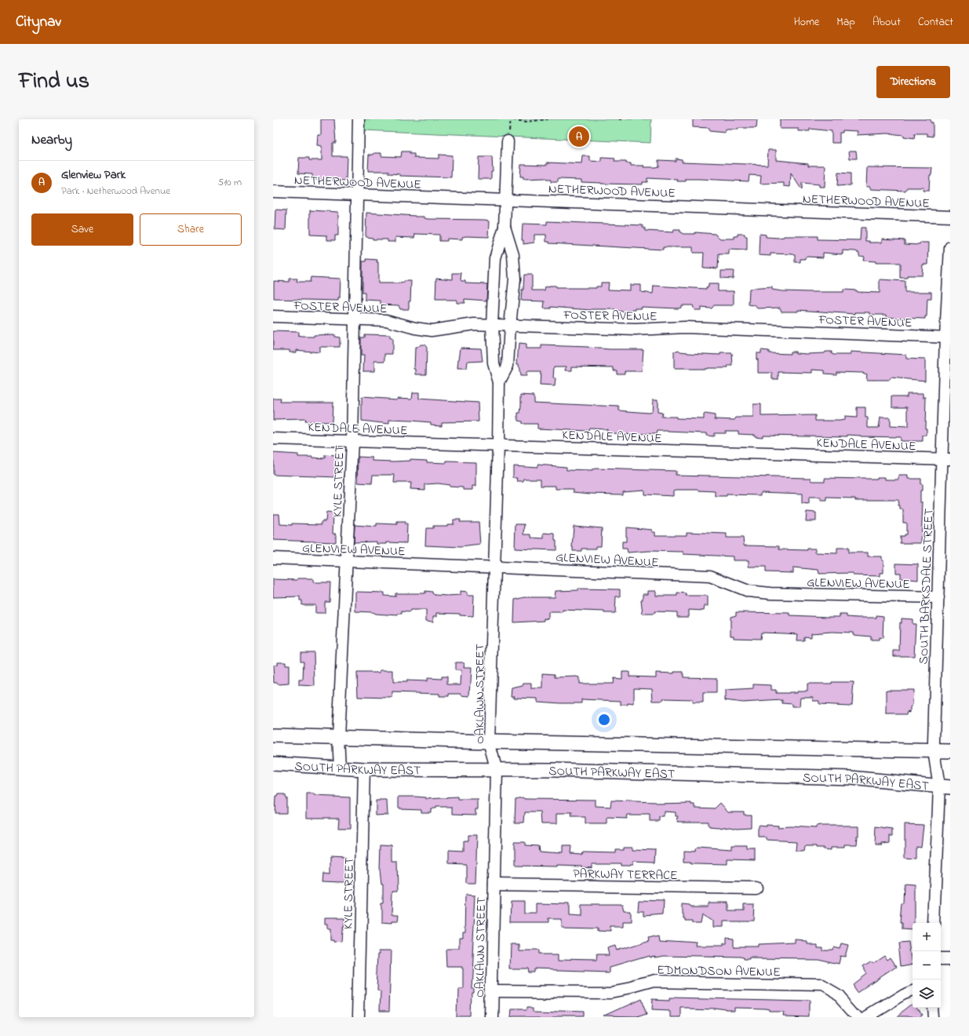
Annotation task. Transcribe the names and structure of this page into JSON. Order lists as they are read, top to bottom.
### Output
{
  "streets": {
    "main road": ["SOUTH PARKWAY EAST"],
    "street": [
      "NETHERWOOD AVENUE",
      "FOSTER AVENUE",
      "KENDALE AVENUE",
      "KYLE STREET",
      "GLENVIEW AVENUE",
      "SOUTH BARKSDALE STREET",
      "OAKLAWN STREET",
      "PARKWAY TERRACE",
      "EDMONDSON AVENUE"
    ]
  },
  "crossings": [
    ["NETHERWOOD AVENUE", "KYLE STREET"],
    ["FOSTER AVENUE", "KYLE STREET"],
    ["FOSTER AVENUE", "SOUTH BARKSDALE STREET"],
    ["KENDALE AVENUE", "KYLE STREET"],
    ["KENDALE AVENUE", "SOUTH BARKSDALE STREET"],
    ["KENDALE AVENUE", "OAKLAWN STREET"],
    ["KYLE STREET", "GLENVIEW AVENUE"],
    ["KYLE STREET", "SOUTH PARKWAY EAST"],
    ["GLENVIEW AVENUE", "SOUTH BARKSDALE STREET"],
    ["GLENVIEW AVENUE", "OAKLAWN STREET"],
    ["SOUTH BARKSDALE STREET", "SOUTH PARKWAY EAST"],
    ["OAKLAWN STREET", "SOUTH PARKWAY EAST"],
    ["OAKLAWN STREET", "PARKWAY TERRACE"],
    ["OAKLAWN STREET", "EDMONDSON AVENUE"]
  ],
  "page": {
    "header": "Citynav",
    "nav": [
      "Home",
      "Map",
      "About",
      "Contact"
    ],
    "title": "Find us",
    "buttons": [
      "Directions",
      ["Save", "Share"]
    ],
    "heading": "Nearby",
    "pins": "A",
    "list": [
      {
        "mark": "A",
        "name": "Glenview Park",
        "note": "Park · Netherwood Avenue",
        "value": "510 m"
      }
    ],
    "map_buttons": ["+", "−"]
  }
}
